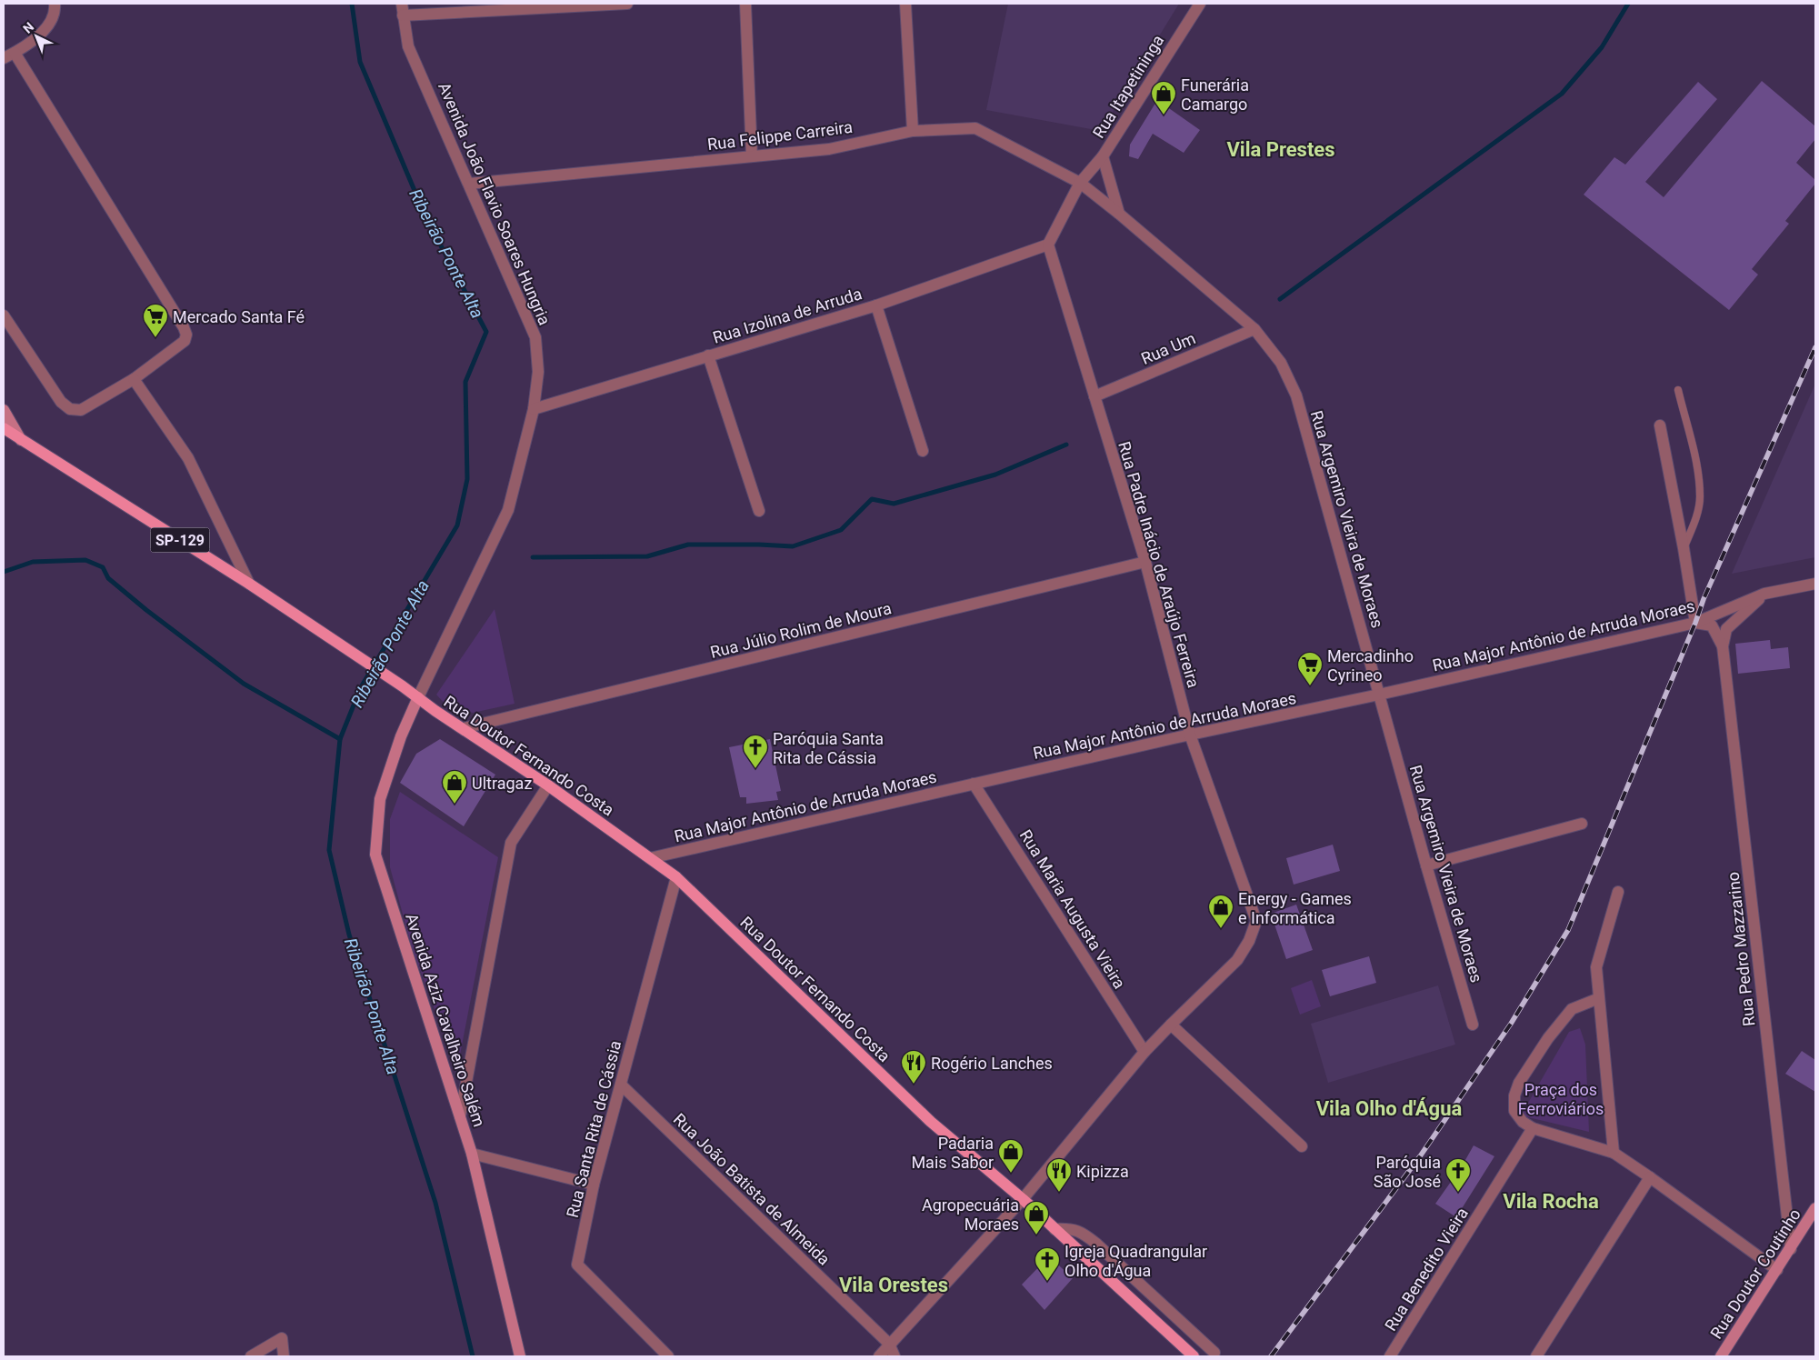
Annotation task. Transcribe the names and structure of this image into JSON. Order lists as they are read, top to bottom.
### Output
{
  "streets": {
    "main road": [
      "SP-129",
      "Rua Doutor Fernando Costa",
      "Avenida Aziz Cavalheiro Salém",
      "Rua Doutor Coutinho"
    ],
    "street": [
      "Rua Itapetininga",
      "Rua Felippe Carreira",
      "Avenida João Flavio Soares Hungria",
      "Rua Izolina de Arruda",
      "Rua Um",
      "Rua Argemiro Vieira de Moraes",
      "Rua Padre Inácio de Araújo Ferreira",
      "Rua Júlio Rolim de Moura",
      "Rua Major Antônio de Arruda Moraes",
      "Rua Maria Augusta Vieira",
      "Rua Pedro Mazzarino",
      "Rua Santa Rita de Cássia",
      "Rua João Batista de Almeida",
      "Rua Benedito Vieira"
    ]
  },
  "crossings": [
    ["Rua Itapetininga", "Rua Felippe Carreira"],
    ["Rua Itapetininga", "Rua Argemiro Vieira de Moraes"],
    ["Rua Felippe Carreira", "Avenida João Flavio Soares Hungria"],
    ["Rua Felippe Carreira", "Rua Argemiro Vieira de Moraes"],
    ["Avenida João Flavio Soares Hungria", "Rua Izolina de Arruda"],
    ["Avenida João Flavio Soares Hungria", "Rua Doutor Fernando Costa"],
    ["Avenida João Flavio Soares Hungria", "Avenida Aziz Cavalheiro Salém"],
    ["Rua Izolina de Arruda", "Rua Padre Inácio de Araújo Ferreira"],
    ["Rua Um", "Rua Argemiro Vieira de Moraes"],
    ["Rua Um", "Rua Padre Inácio de Araújo Ferreira"],
    ["Rua Argemiro Vieira de Moraes", "Rua Major Antônio de Arruda Moraes"],
    ["SP-129", "Rua Doutor Fernando Costa"],
    ["Rua Padre Inácio de Araújo Ferreira", "Rua Júlio Rolim de Moura"],
    ["Rua Padre Inácio de Araújo Ferreira", "Rua Major Antônio de Arruda Moraes"],
    ["Rua Padre Inácio de Araújo Ferreira", "Rua Doutor Fernando Costa"],
    ["Rua Padre Inácio de Araújo Ferreira", "Rua Maria Augusta Vieira"],
    ["Rua Padre Inácio de Araújo Ferreira", "Rua João Batista de Almeida"],
    ["Rua Júlio Rolim de Moura", "Rua Doutor Fernando Costa"],
    ["Rua Major Antônio de Arruda Moraes", "Rua Doutor Fernando Costa"],
    ["Rua Major Antônio de Arruda Moraes", "Rua Maria Augusta Vieira"],
    ["Rua Major Antônio de Arruda Moraes", "Rua Pedro Mazzarino"],
    ["Rua Doutor Fernando Costa", "Avenida Aziz Cavalheiro Salém"],
    ["Rua Doutor Fernando Costa", "Rua Santa Rita de Cássia"],
    ["Rua Pedro Mazzarino", "Rua Doutor Coutinho"],
    ["Rua Santa Rita de Cássia", "Rua João Batista de Almeida"]
  ],
  "districts": [
    "Vila Prestes",
    "Vila Olho d'Água",
    "Vila Rocha",
    "Vila Orestes"
  ],
  "water": ["Ribeirão Ponte Alta"],
  "parks": ["Praça dos Ferroviários"],
  "places": {
    "shop": [
      "Funerária Camargo",
      "Ultragaz",
      "Energy - Games e Informática",
      "Padaria Mais Sabor",
      "Agropecuária Moraes"
    ],
    "supermarket": ["Mercado Santa Fé", "Mercadinho Cyrineo"],
    "church": ["Paróquia Santa Rita de Cássia", "Paróquia São José", "Igreja Quadrangular Olho d'Água"],
    "restaurant": ["Rogério Lanches", "Kipizza"]
  },
  "north": "top left"
}
